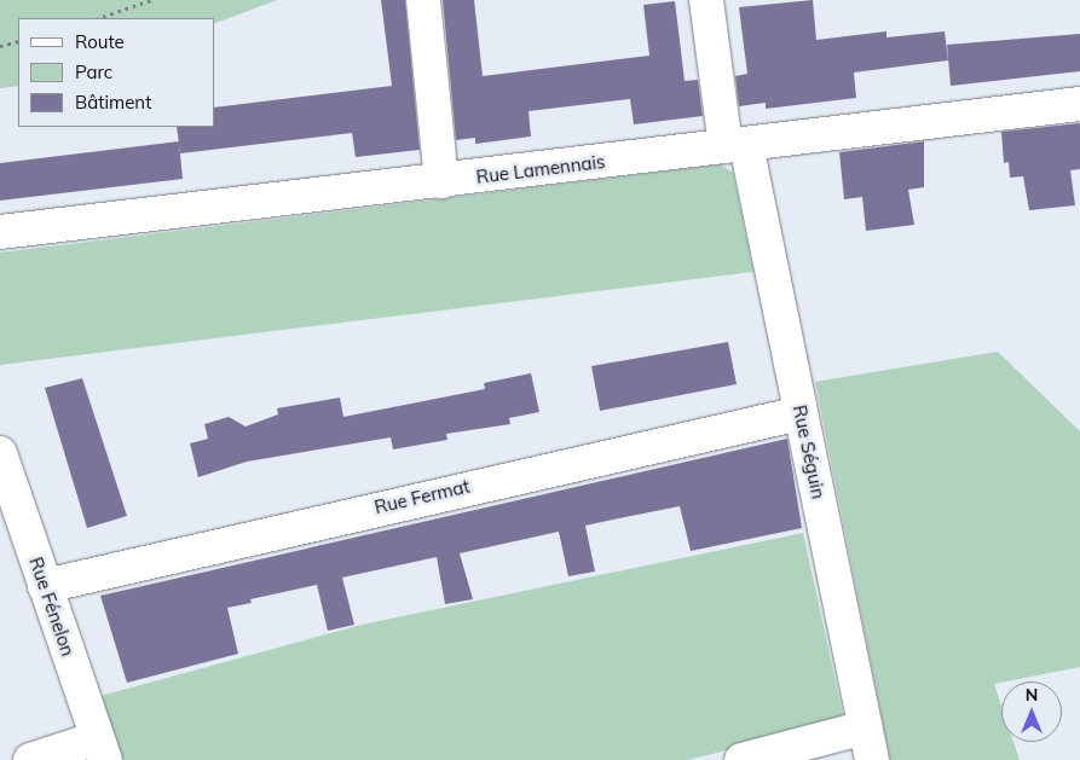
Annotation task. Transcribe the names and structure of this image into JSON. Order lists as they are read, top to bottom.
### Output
{
  "streets": {
    "street": [
      "Rue Lamennais",
      "Rue Séguin",
      "Rue Fermat",
      "Rue Fénelon"
    ]
  },
  "crossings": [
    ["Rue Lamennais", "Rue Séguin"],
    ["Rue Séguin", "Rue Fermat"],
    ["Rue Fermat", "Rue Fénelon"]
  ],
  "legend": ["Route", "Parc", "Bâtiment"],
  "north": "top"
}
